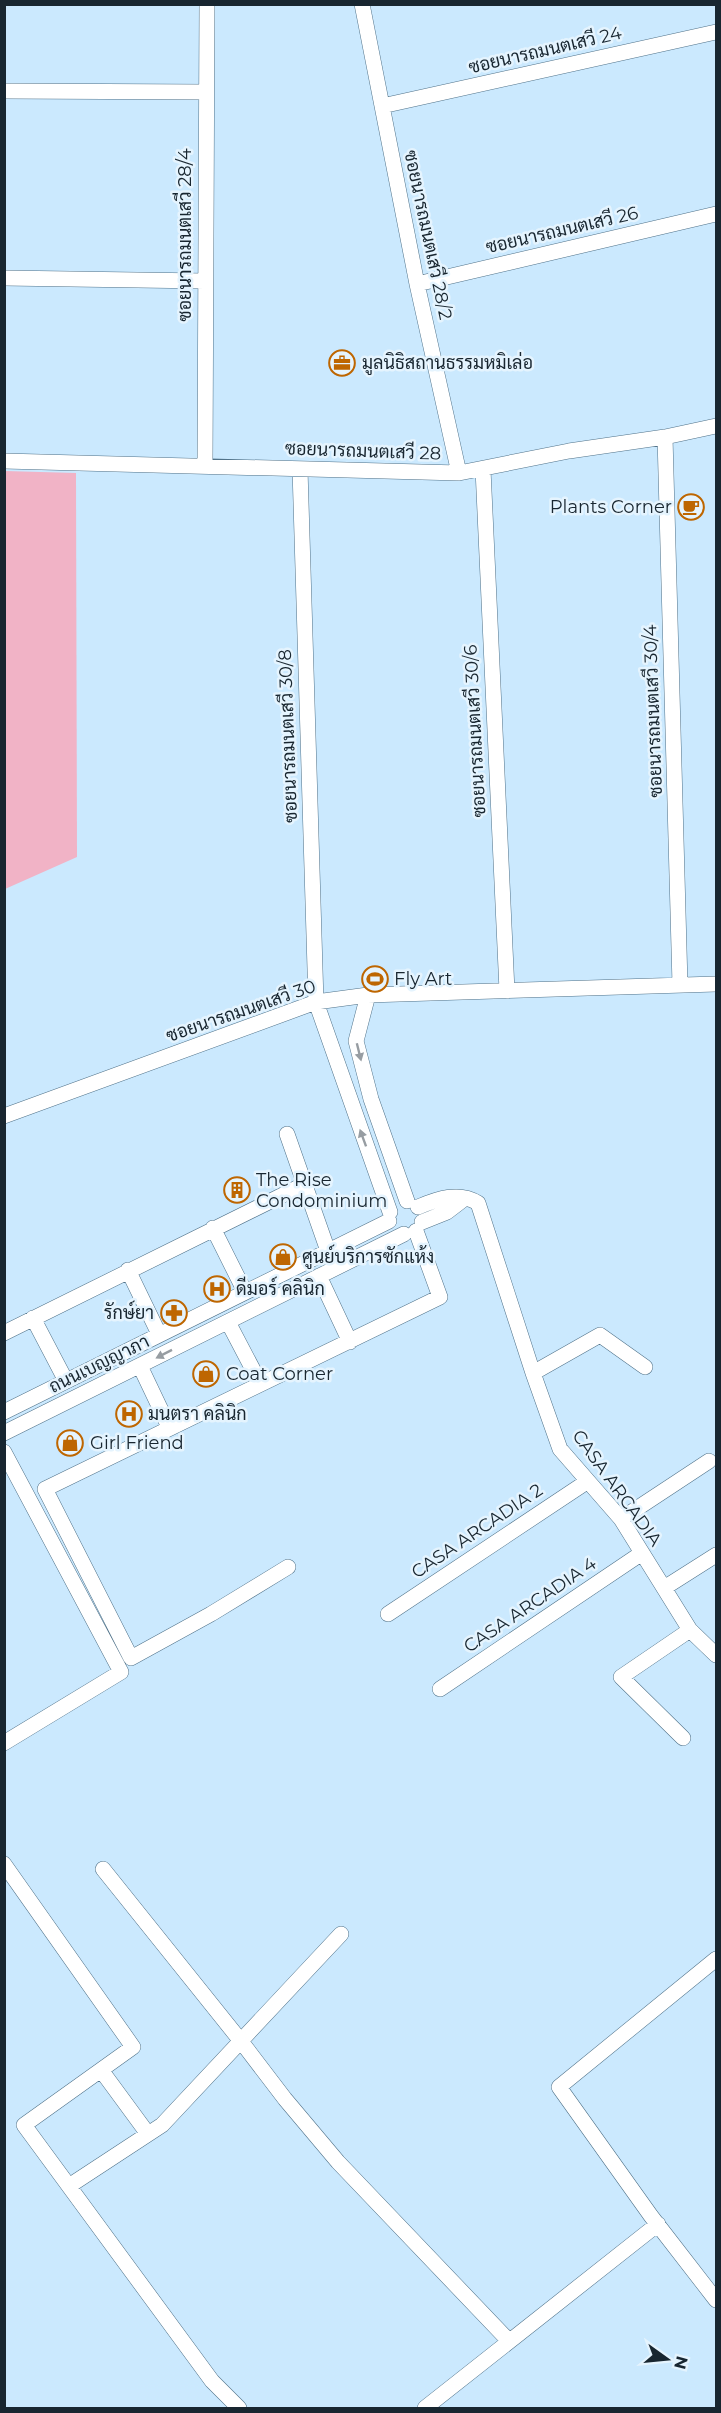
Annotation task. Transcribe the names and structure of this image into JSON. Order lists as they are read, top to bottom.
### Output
{
  "streets": {
    "street": [
      "ซอยนารถมนตเสวี 24",
      "ซอยนารถมนตเสวี 26",
      "ซอยนารถมนตเสวี 28/4",
      "ซอยนารถมนตเสวี 28/2",
      "ซอยนารถมนตเสวี 28",
      "ซอยนารถมนตเสวี 30/4",
      "ซอยนารถมนตเสวี 30/6",
      "ซอยนารถมนตเสวี 30/8",
      "ซอยนารถมนตเสวี 30",
      "ถนนเบญญาภา",
      "CASA ARCADIA",
      "CASA ARCADIA 2",
      "CASA ARCADIA 4"
    ]
  },
  "crossings": [
    ["ซอยนารถมนตเสวี 24", "ซอยนารถมนตเสวี 28/2"],
    ["ซอยนารถมนตเสวี 26", "ซอยนารถมนตเสวี 28/2"],
    ["ซอยนารถมนตเสวี 28/4", "ซอยนารถมนตเสวี 28"],
    ["ซอยนารถมนตเสวี 28/2", "ซอยนารถมนตเสวี 28"],
    ["ซอยนารถมนตเสวี 28", "ซอยนารถมนตเสวี 30/4"],
    ["ซอยนารถมนตเสวี 28", "ซอยนารถมนตเสวี 30/6"],
    ["ซอยนารถมนตเสวี 28", "ซอยนารถมนตเสวี 30/8"],
    ["ซอยนารถมนตเสวี 30/4", "ซอยนารถมนตเสวี 30"],
    ["ซอยนารถมนตเสวี 30/6", "ซอยนารถมนตเสวี 30"],
    ["ซอยนารถมนตเสวี 30/8", "ซอยนารถมนตเสวี 30"],
    ["ซอยนารถมนตเสวี 30/8", "ถนนเบญญาภา"],
    ["ถนนเบญญาภา", "CASA ARCADIA"],
    ["CASA ARCADIA", "CASA ARCADIA 2"],
    ["CASA ARCADIA", "CASA ARCADIA 4"]
  ],
  "places": {
    "office": ["มูลนิธิสถานธรรมหมิเล่อ"],
    "cafe": ["Plants Corner"],
    "sports": ["Fly Art"],
    "building": ["The Rise Condominium"],
    "shop": ["ศูนย์บริการซักแห้ง", "Coat Corner", "Girl Friend"],
    "hospital": ["ดีมอร์ คลินิก", "มนตรา คลินิก"],
    "pharmacy": ["รักษ์ยา"]
  },
  "north": "right"
}
